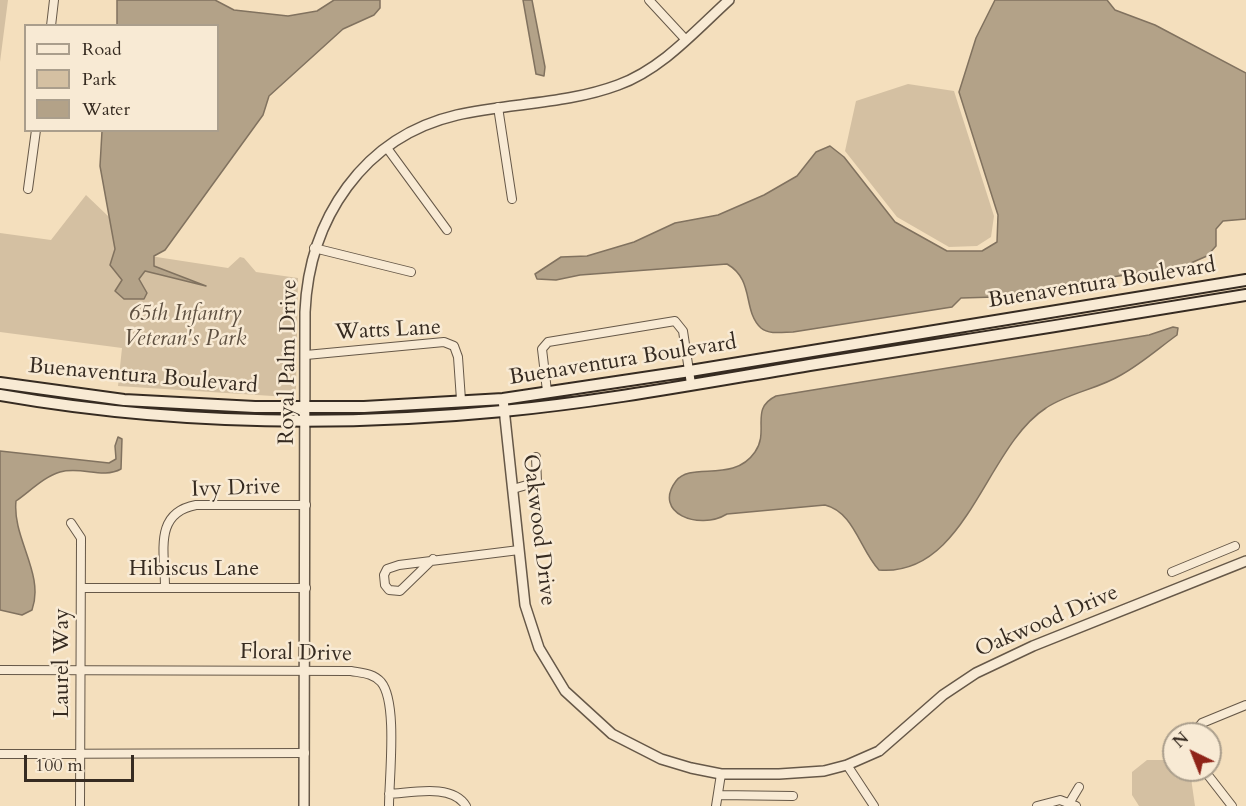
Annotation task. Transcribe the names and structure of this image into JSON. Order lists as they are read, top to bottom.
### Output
{
  "streets": {
    "main road": ["Buenaventura Boulevard"],
    "street": [
      "Watts Lane",
      "Royal Palm Drive",
      "Ivy Drive",
      "Oakwood Drive",
      "Hibiscus Lane",
      "Floral Drive",
      "Laurel Way"
    ]
  },
  "crossings": [
    ["Buenaventura Boulevard", "Watts Lane"],
    ["Buenaventura Boulevard", "Royal Palm Drive"],
    ["Buenaventura Boulevard", "Oakwood Drive"],
    ["Watts Lane", "Royal Palm Drive"],
    ["Royal Palm Drive", "Ivy Drive"],
    ["Royal Palm Drive", "Hibiscus Lane"],
    ["Royal Palm Drive", "Floral Drive"],
    ["Ivy Drive", "Hibiscus Lane"],
    ["Hibiscus Lane", "Laurel Way"],
    ["Floral Drive", "Laurel Way"]
  ],
  "parks": ["65th Infantry Veteran's Park"],
  "legend": ["Road", "Park", "Water"],
  "scale_bar": "100 m",
  "north": "top left"
}
